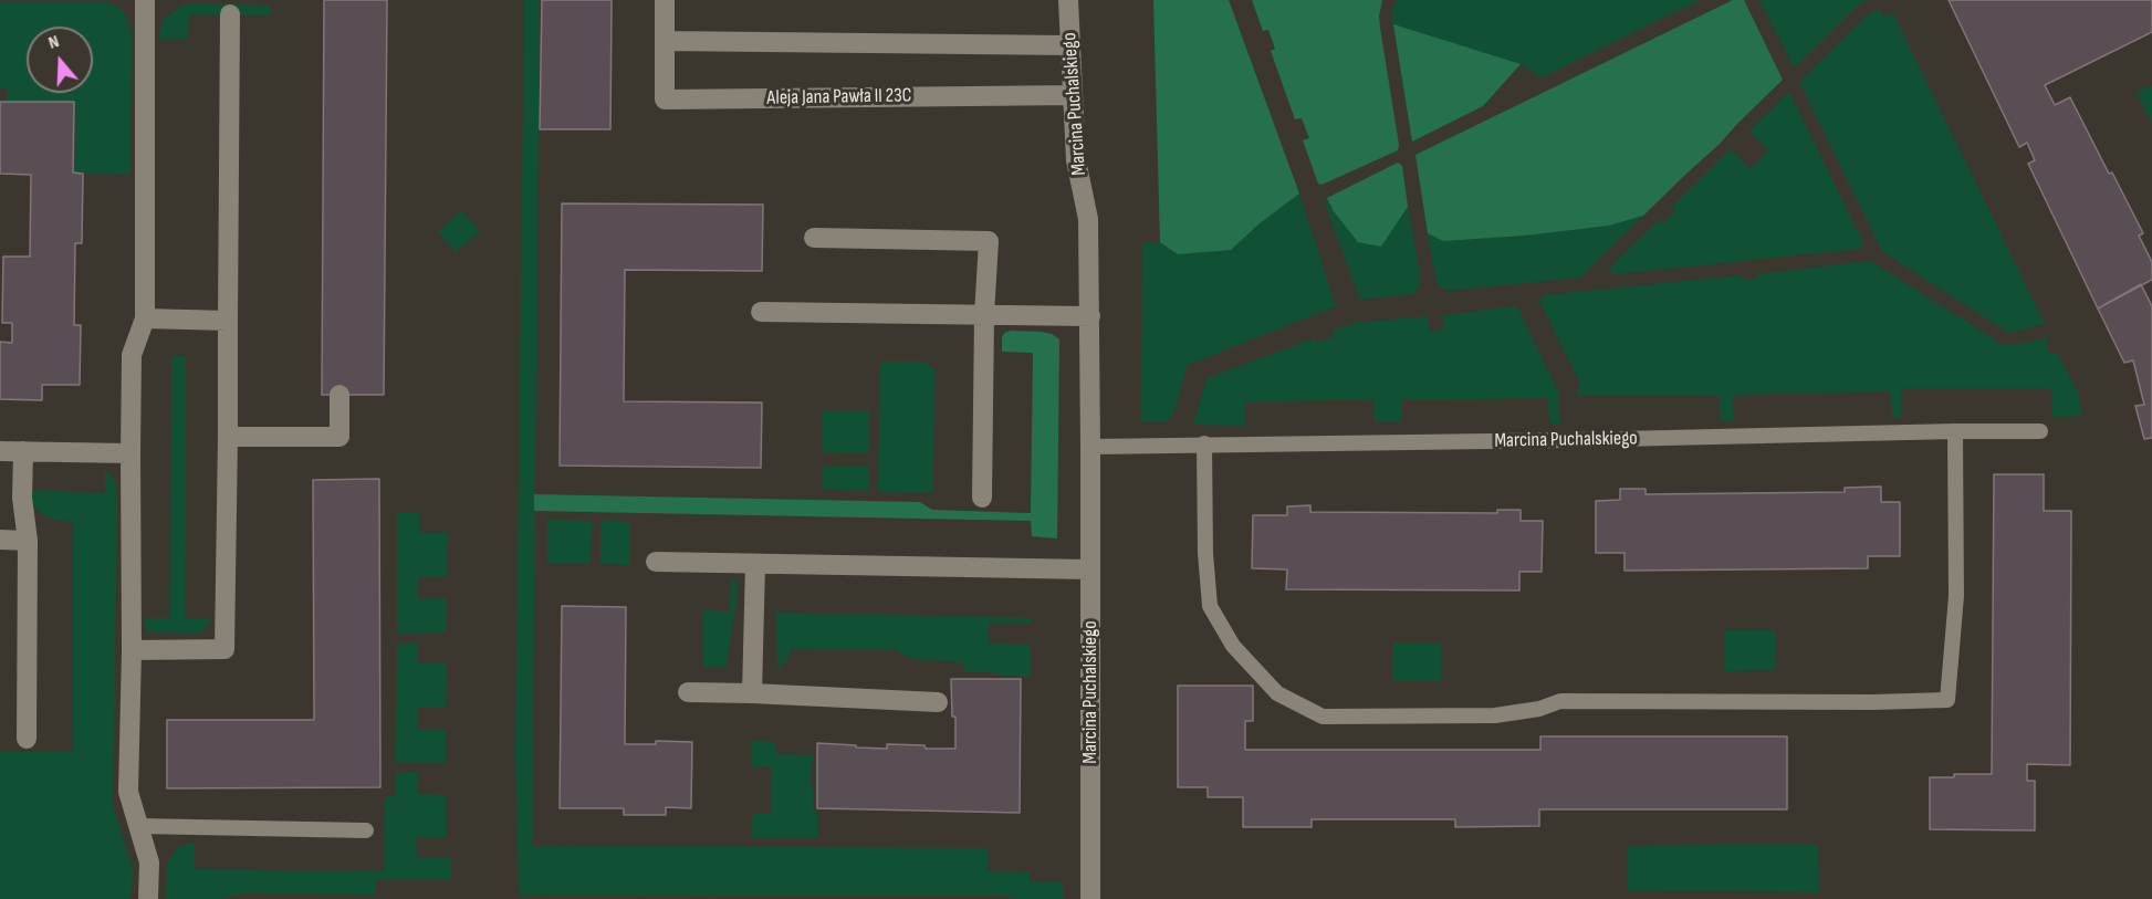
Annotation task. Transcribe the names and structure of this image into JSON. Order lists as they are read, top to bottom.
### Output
{
  "streets": {
    "street": ["Aleja Jana Pawła II 23C", "Marcina Puchalskiego"]
  },
  "crossings": [
    ["Aleja Jana Pawła II 23C", "Marcina Puchalskiego"]
  ],
  "north": "top"
}
